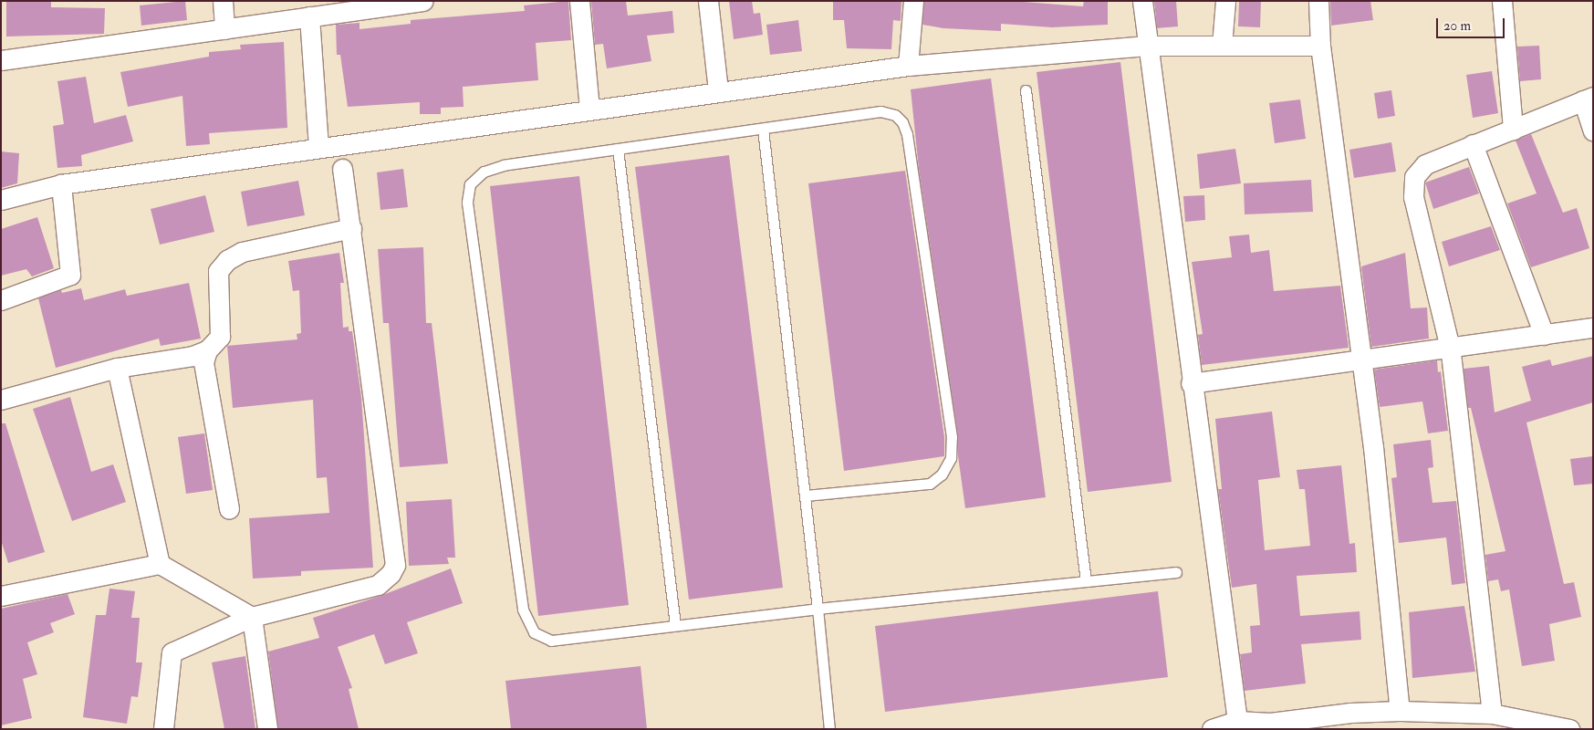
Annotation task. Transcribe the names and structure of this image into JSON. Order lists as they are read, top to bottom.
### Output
{
  "scale_bar": "20 m"
}
